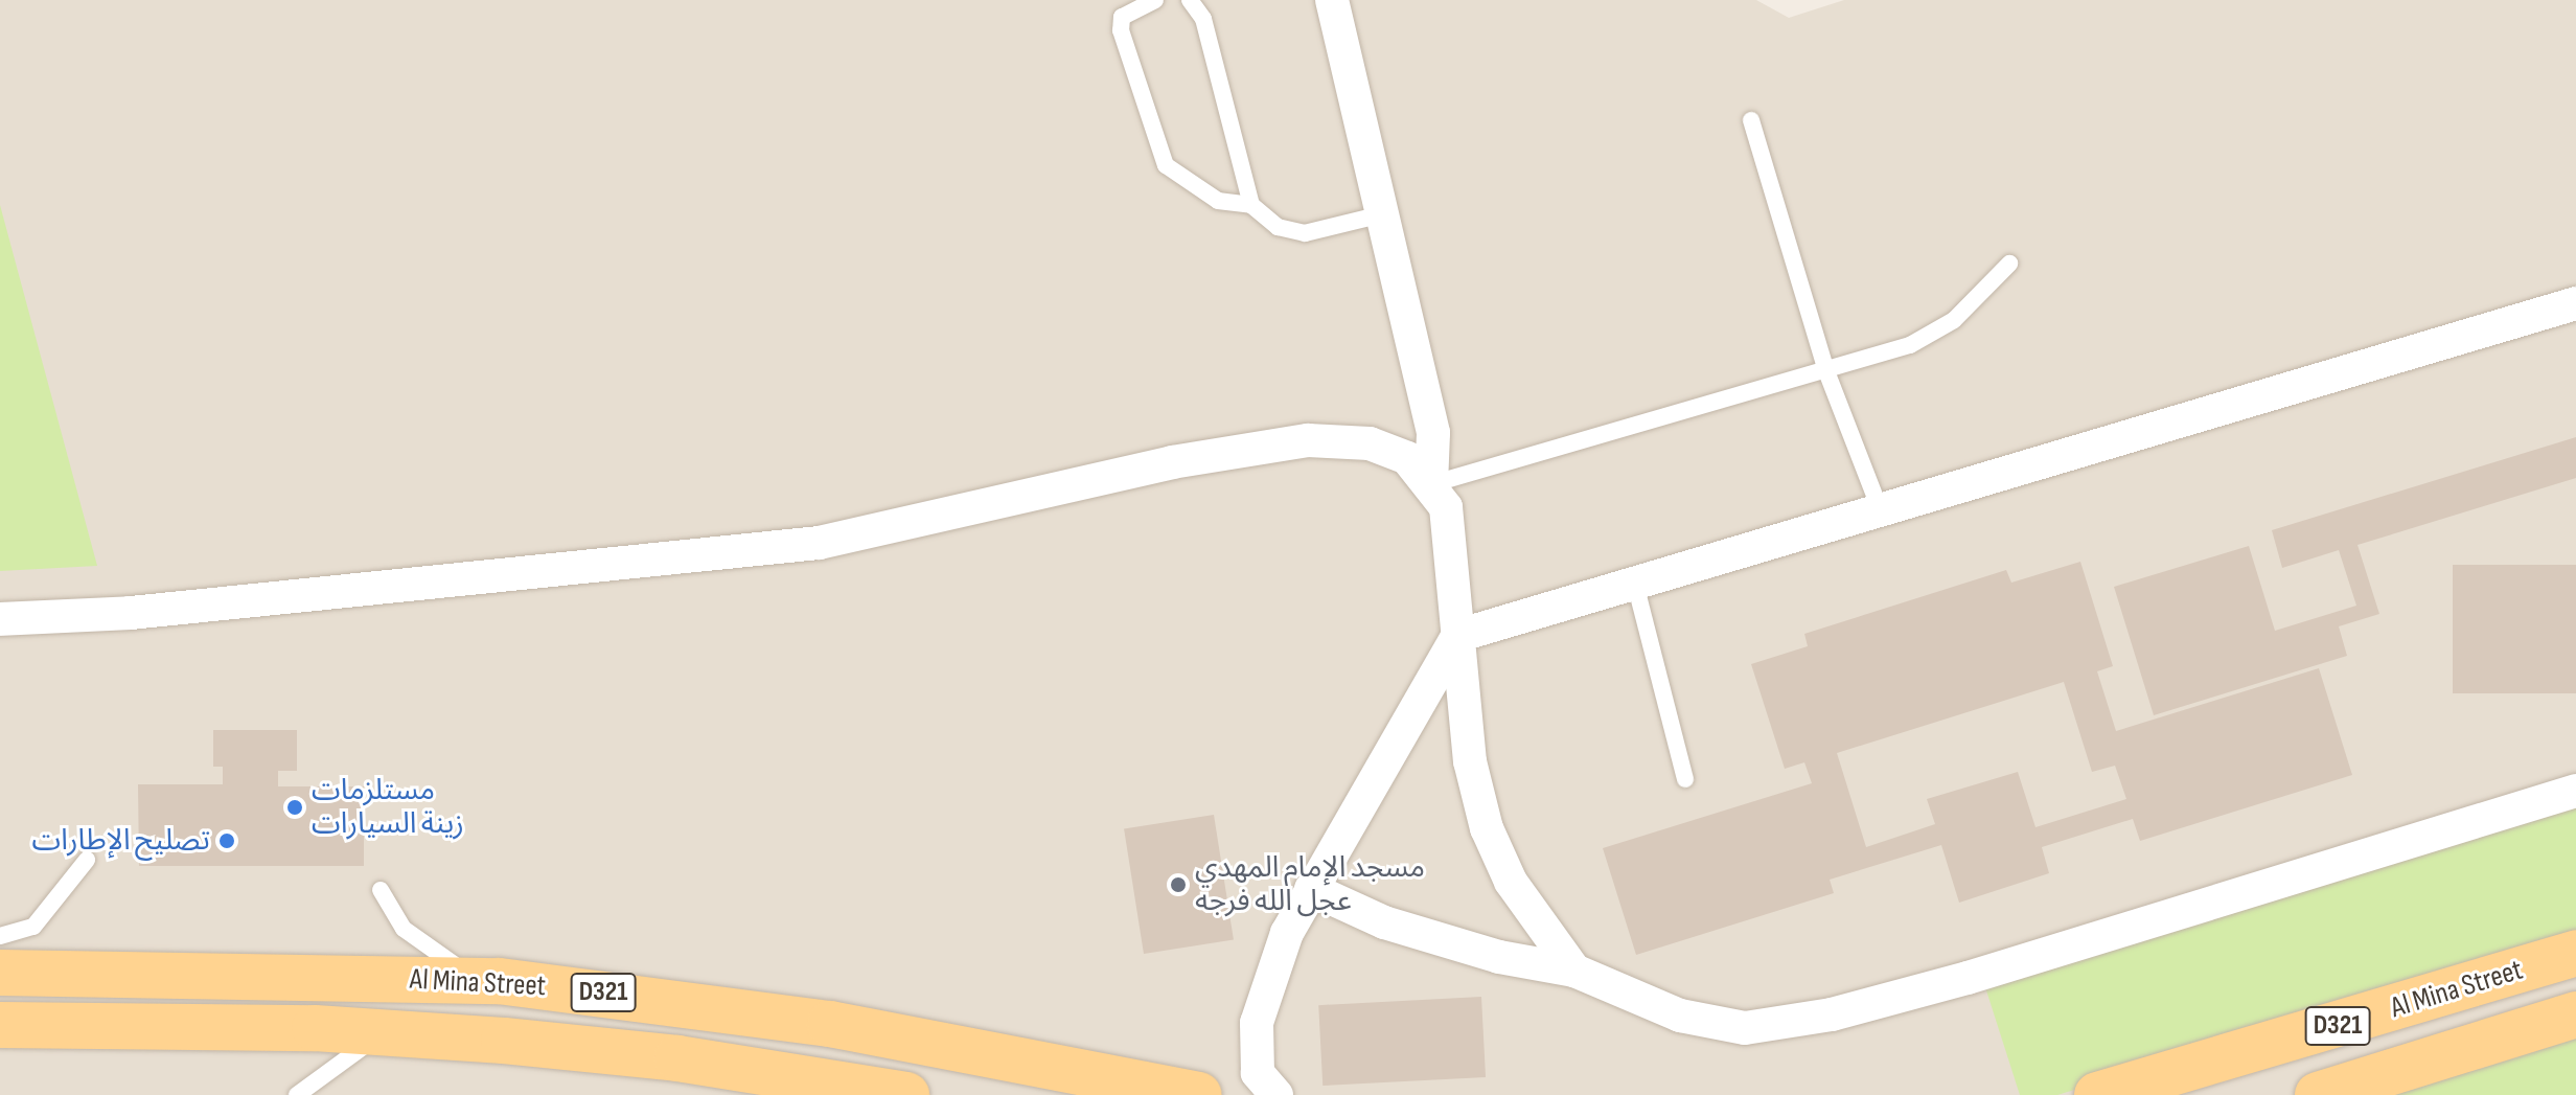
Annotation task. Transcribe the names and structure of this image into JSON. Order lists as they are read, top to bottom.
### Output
{
  "streets": {
    "main road": ["Al Mina Street", "D321"]
  },
  "places": ["مستلزمات زينة السيارات", "تصليح الإطارات", "مسجد الإمام المهدي عجل الله فرجه"]
}
